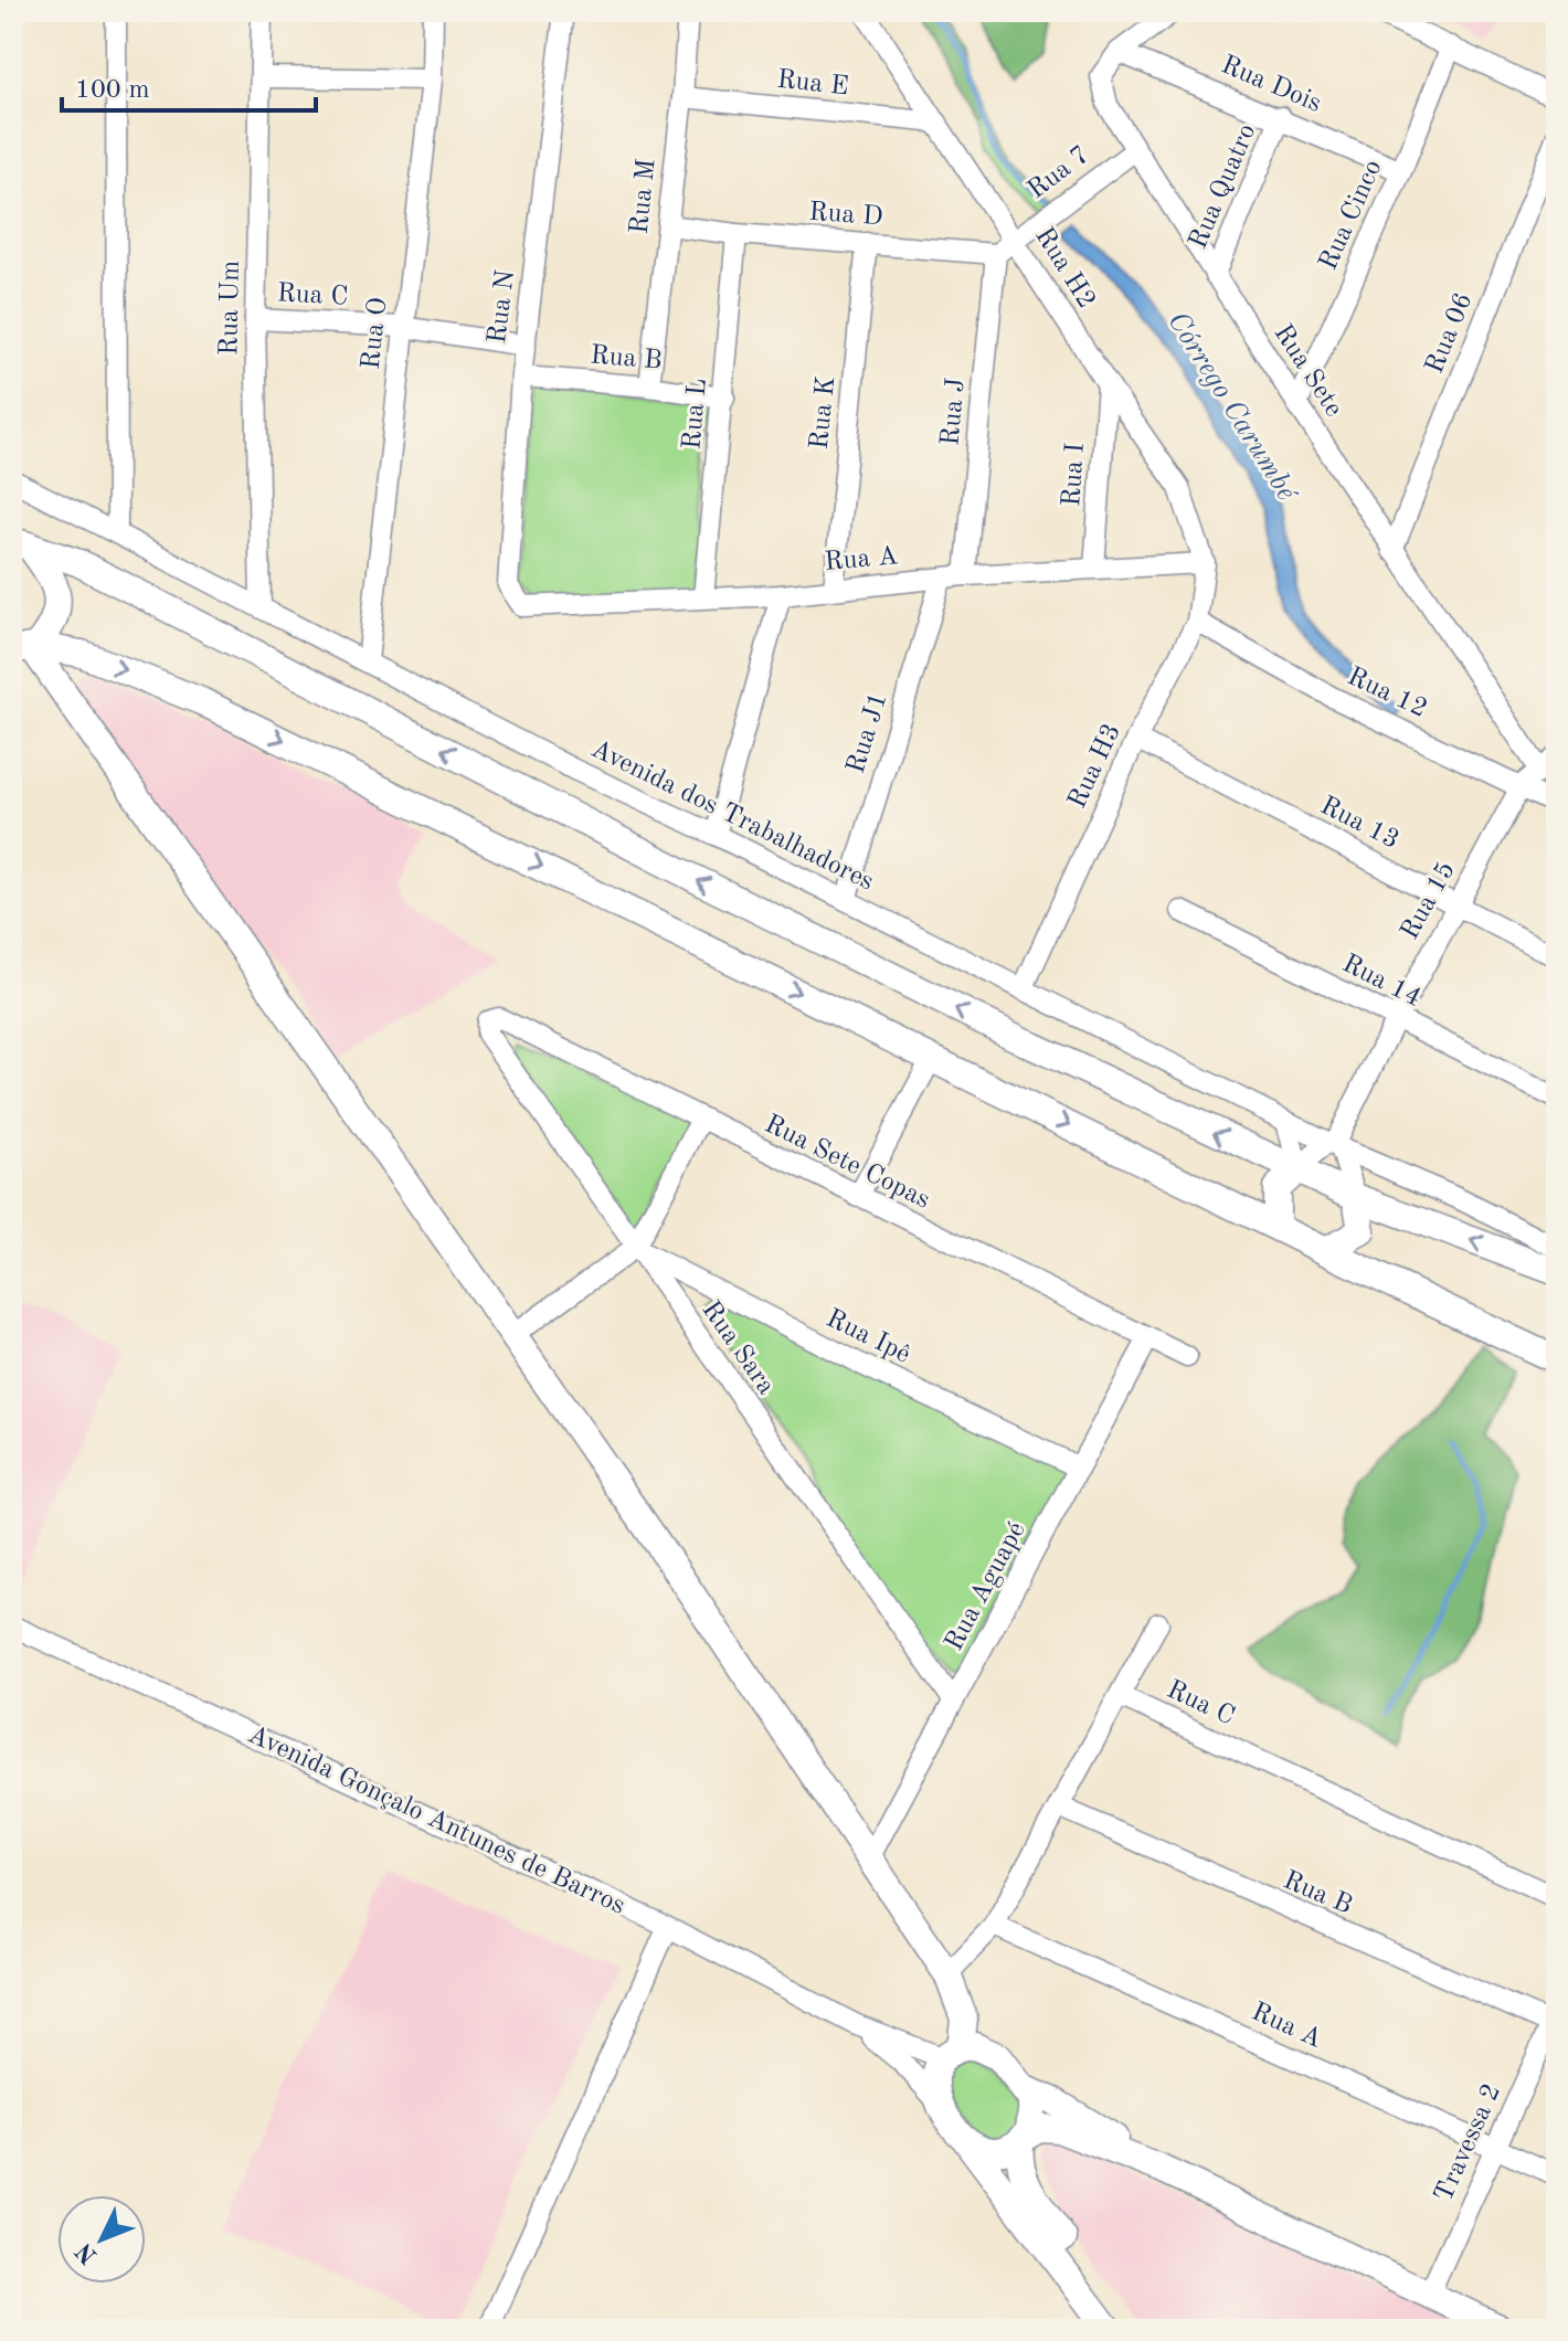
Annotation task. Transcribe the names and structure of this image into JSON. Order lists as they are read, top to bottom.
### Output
{
  "streets": {
    "street": [
      "Rua E",
      "Rua Dois",
      "Rua 7",
      "Rua Quatro",
      "Rua M",
      "Rua D",
      "Rua Cinco",
      "Rua H2",
      "Rua C",
      "Rua N",
      "Rua Um",
      "Rua O",
      "Rua 06",
      "Rua B",
      "Rua Sete",
      "Rua J",
      "Rua K",
      "Rua L",
      "Rua I",
      "Rua A",
      "Rua 12",
      "Rua J1",
      "Rua H3",
      "Avenida dos Trabalhadores",
      "Rua 13",
      "Rua 15",
      "Rua 14",
      "Rua Sete Copas",
      "Rua Ipê",
      "Rua Sara",
      "Rua Aguapé",
      "Avenida Gonçalo Antunes de Barros",
      "Travessa 2"
    ]
  },
  "crossings": [
    ["Rua E", "Rua M"],
    ["Rua E", "Rua H2"],
    ["Rua Dois", "Rua Quatro"],
    ["Rua Dois", "Rua Cinco"],
    ["Rua Dois", "Rua Sete"],
    ["Rua 7", "Rua H2"],
    ["Rua 7", "Rua Sete"],
    ["Rua Quatro", "Rua Sete"],
    ["Rua M", "Rua D"],
    ["Rua M", "Rua B"],
    ["Rua D", "Rua J"],
    ["Rua D", "Rua K"],
    ["Rua D", "Rua L"],
    ["Rua Cinco", "Rua Sete"],
    ["Rua H2", "Rua I"],
    ["Rua H2", "Rua A"],
    ["Rua H2", "Rua H3"],
    ["Rua C", "Rua N"],
    ["Rua C", "Rua Um"],
    ["Rua C", "Rua O"],
    ["Rua N", "Rua B"],
    ["Rua N", "Rua A"],
    ["Rua Um", "Avenida dos Trabalhadores"],
    ["Rua O", "Avenida dos Trabalhadores"],
    ["Rua 06", "Rua Sete"],
    ["Rua B", "Rua L"],
    ["Rua B", "Travessa 2"],
    ["Rua J", "Rua A"],
    ["Rua K", "Rua A"],
    ["Rua L", "Rua A"],
    ["Rua I", "Rua A"],
    ["Rua A", "Rua J1"],
    ["Rua A", "Rua H3"],
    ["Rua A", "Travessa 2"],
    ["Rua 12", "Rua H3"],
    ["Rua 12", "Rua 15"],
    ["Rua J1", "Avenida dos Trabalhadores"],
    ["Rua H3", "Avenida dos Trabalhadores"],
    ["Rua H3", "Rua 13"],
    ["Avenida dos Trabalhadores", "Rua 15"],
    ["Rua 13", "Rua 15"],
    ["Rua 15", "Rua 14"],
    ["Rua Sete Copas", "Rua Sara"],
    ["Rua Sete Copas", "Rua Aguapé"],
    ["Rua Ipê", "Rua Sara"],
    ["Rua Ipê", "Rua Aguapé"],
    ["Rua Sara", "Rua Aguapé"]
  ],
  "water": ["Córrego Carumbé"],
  "scale_bar": "100 m",
  "north": "bottom left"
}
